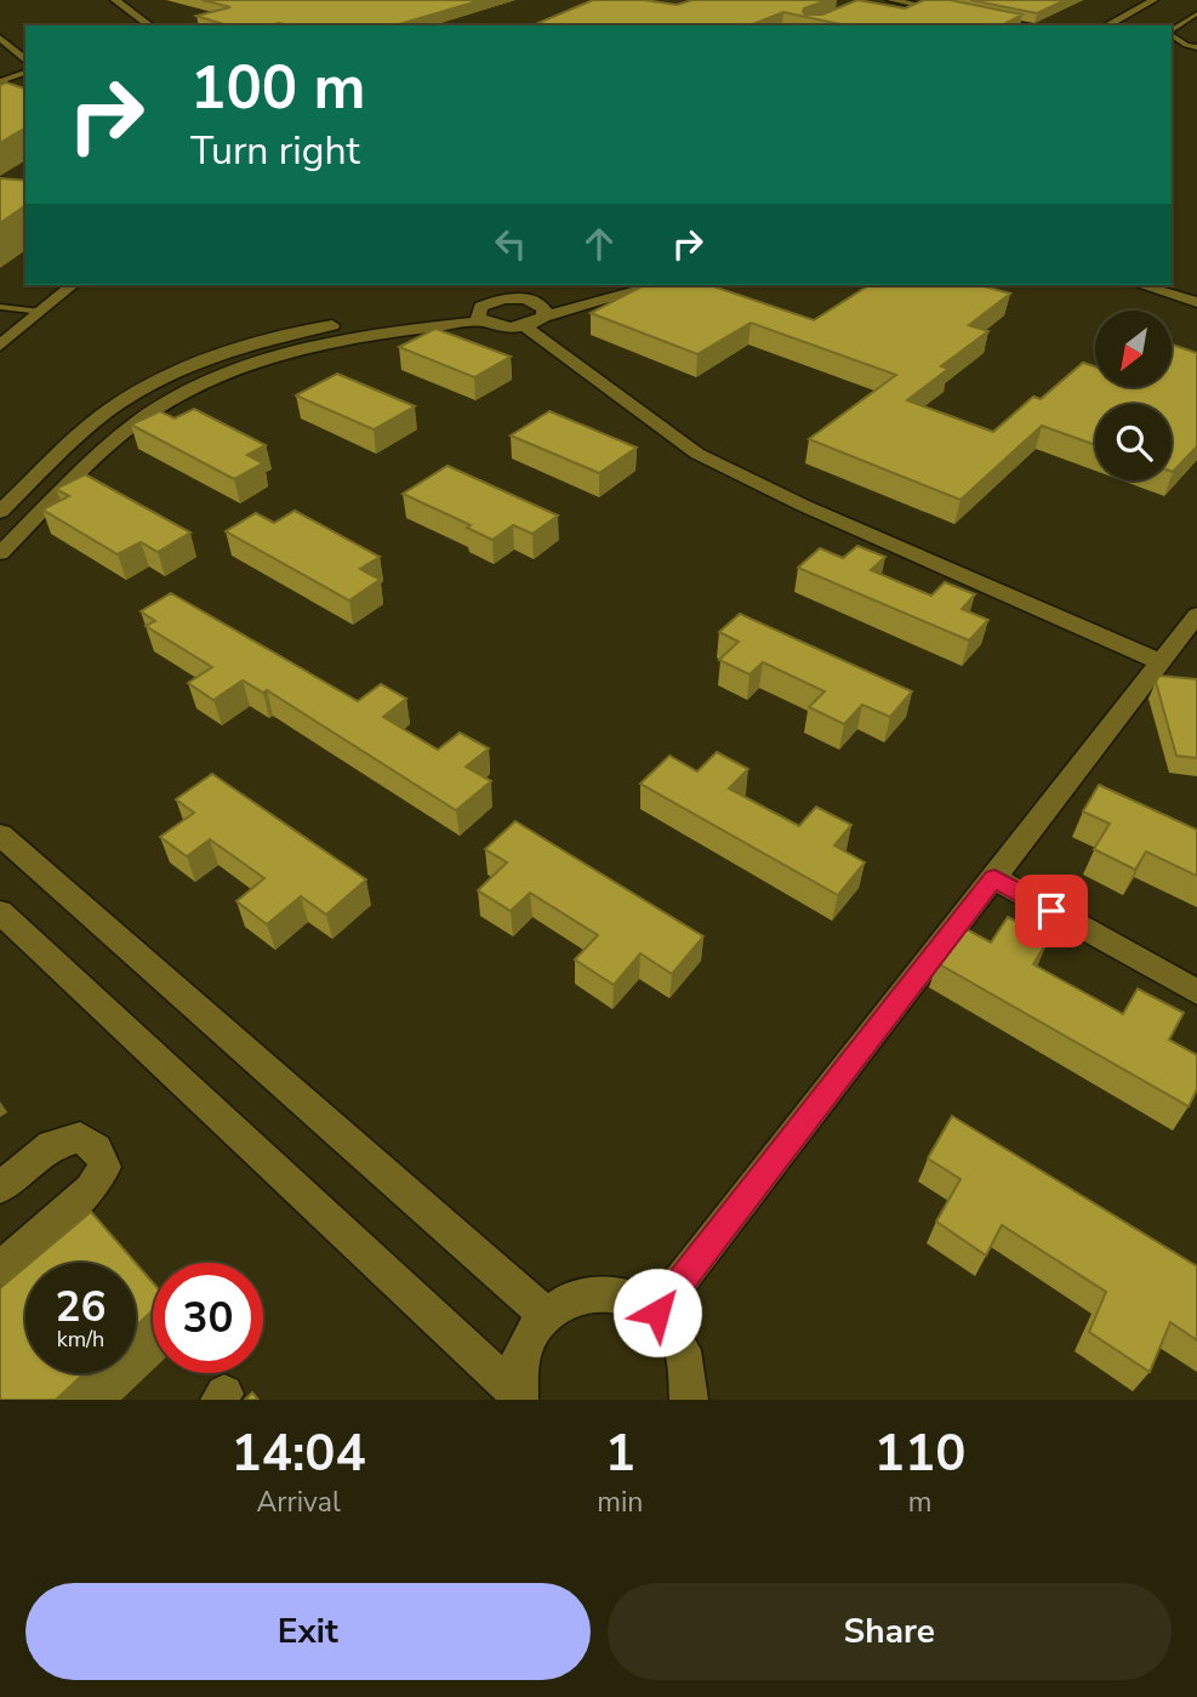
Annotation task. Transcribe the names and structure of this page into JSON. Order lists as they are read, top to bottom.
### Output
{
  "north": "bottom left",
  "page": {
    "turn": ["100 m", "Turn right"],
    "speed": "26 km/h",
    "limit": "30",
    "eta": [
      "14:04",
      "Arrival",
      "1",
      "min",
      "110",
      "m"
    ],
    "buttons": ["Exit", "Share"]
  }
}
